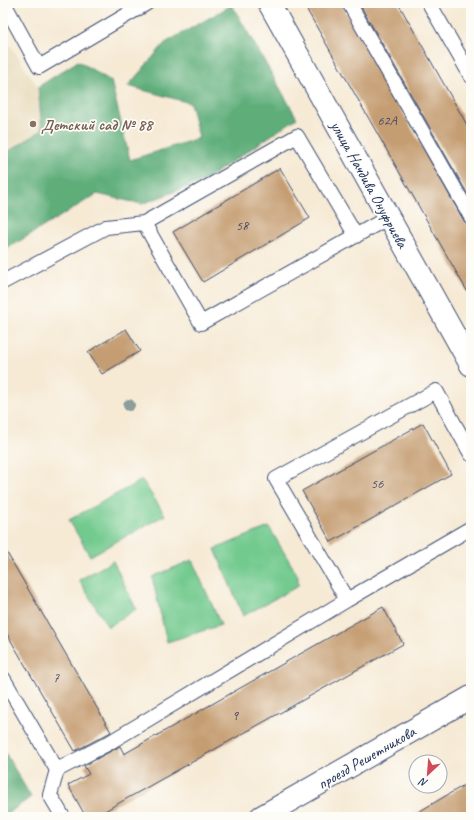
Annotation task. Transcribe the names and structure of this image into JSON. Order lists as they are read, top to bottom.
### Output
{
  "streets": {
    "street": ["улица Начдива Онуфриева", "проезд Решетникова"]
  },
  "places": ["Детский сад № 88"],
  "house_numbers": [
    "62А",
    "58",
    "56",
    "7",
    "9"
  ],
  "north": "bottom left"
}
